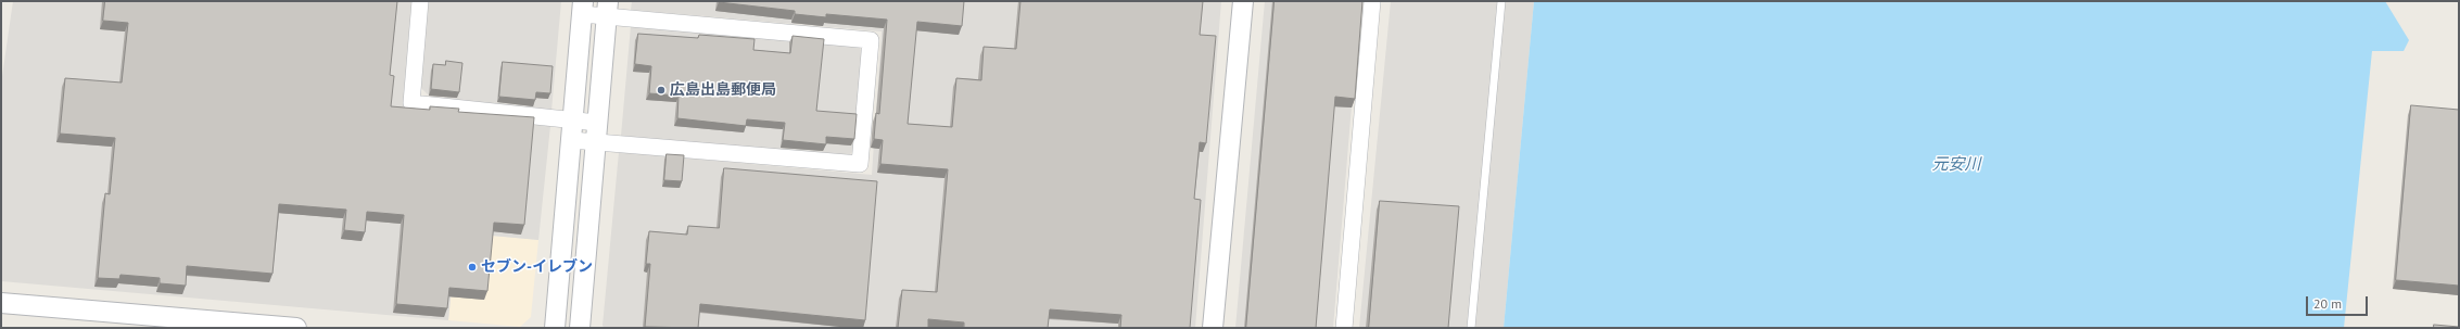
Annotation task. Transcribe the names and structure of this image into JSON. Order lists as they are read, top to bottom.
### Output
{
  "water": ["元安川"],
  "places": ["広島出島郵便局", "セブン-イレブン"],
  "scale_bar": "20 m"
}
